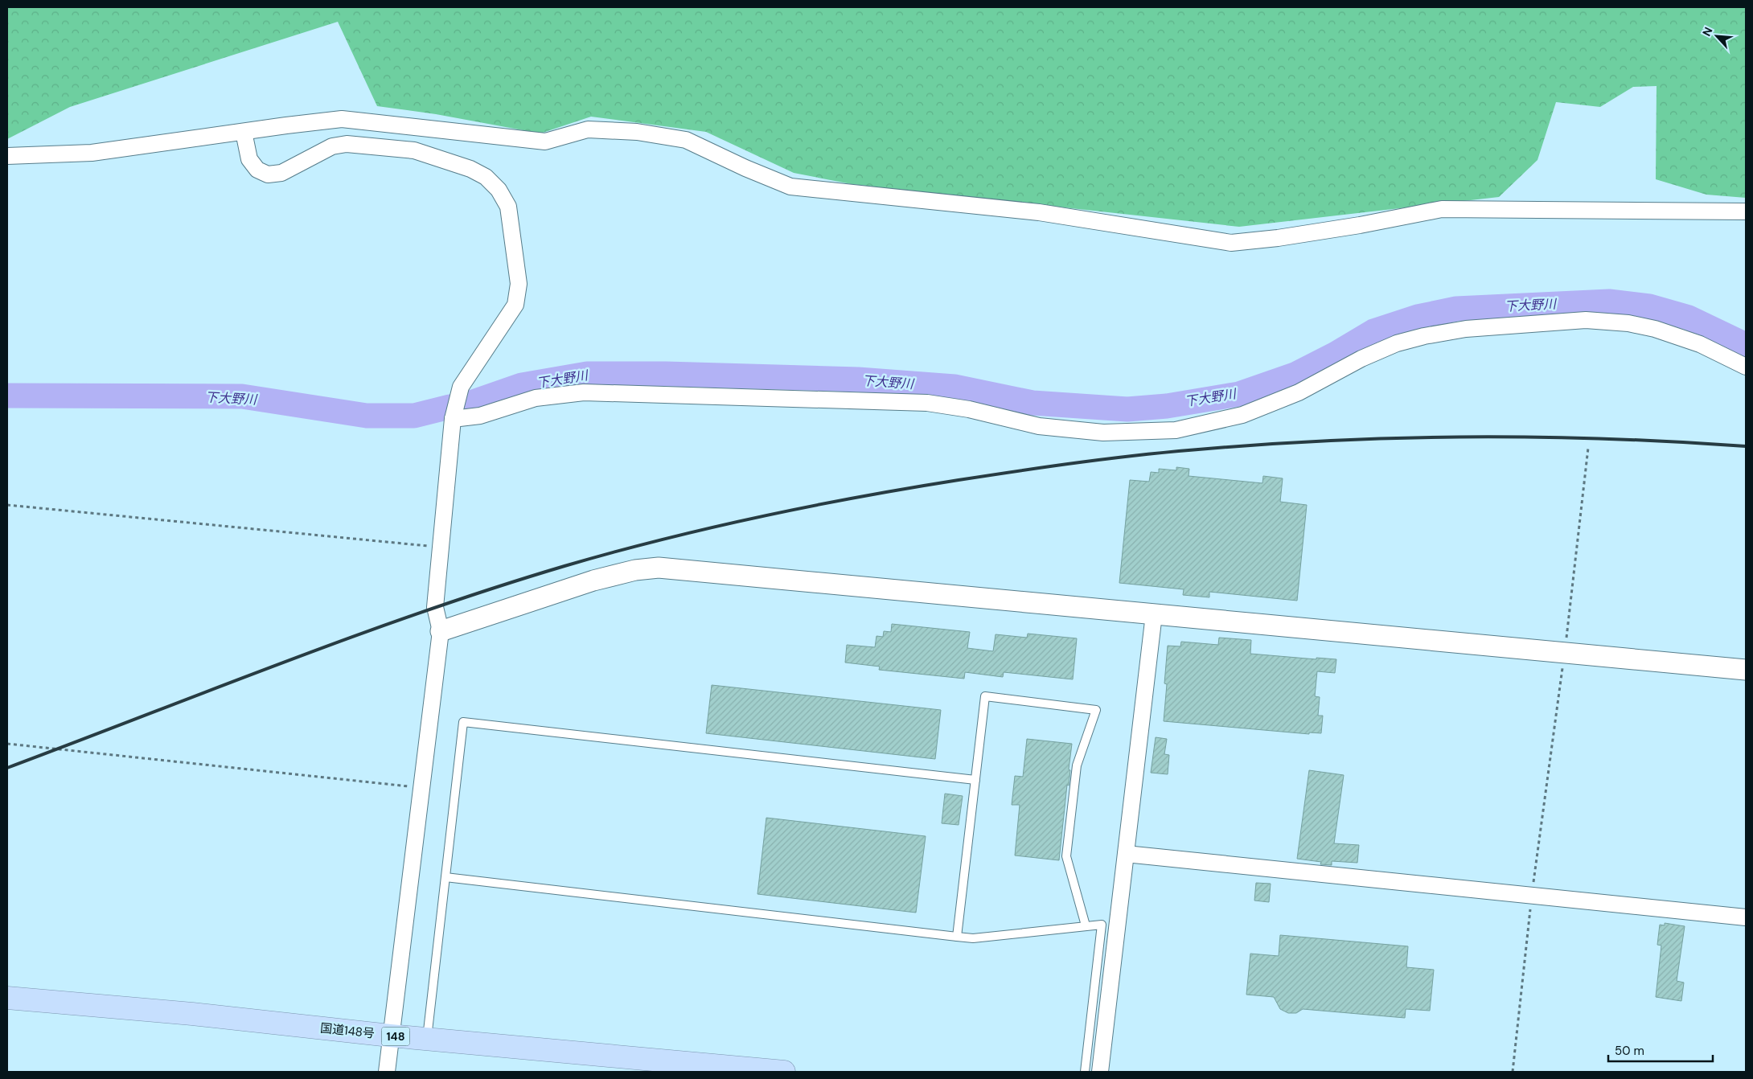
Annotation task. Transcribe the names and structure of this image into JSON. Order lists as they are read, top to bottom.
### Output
{
  "streets": {
    "highway": ["国道148号", "148"]
  },
  "water": ["下大野川"],
  "scale_bar": "50 m",
  "north": "top left"
}
